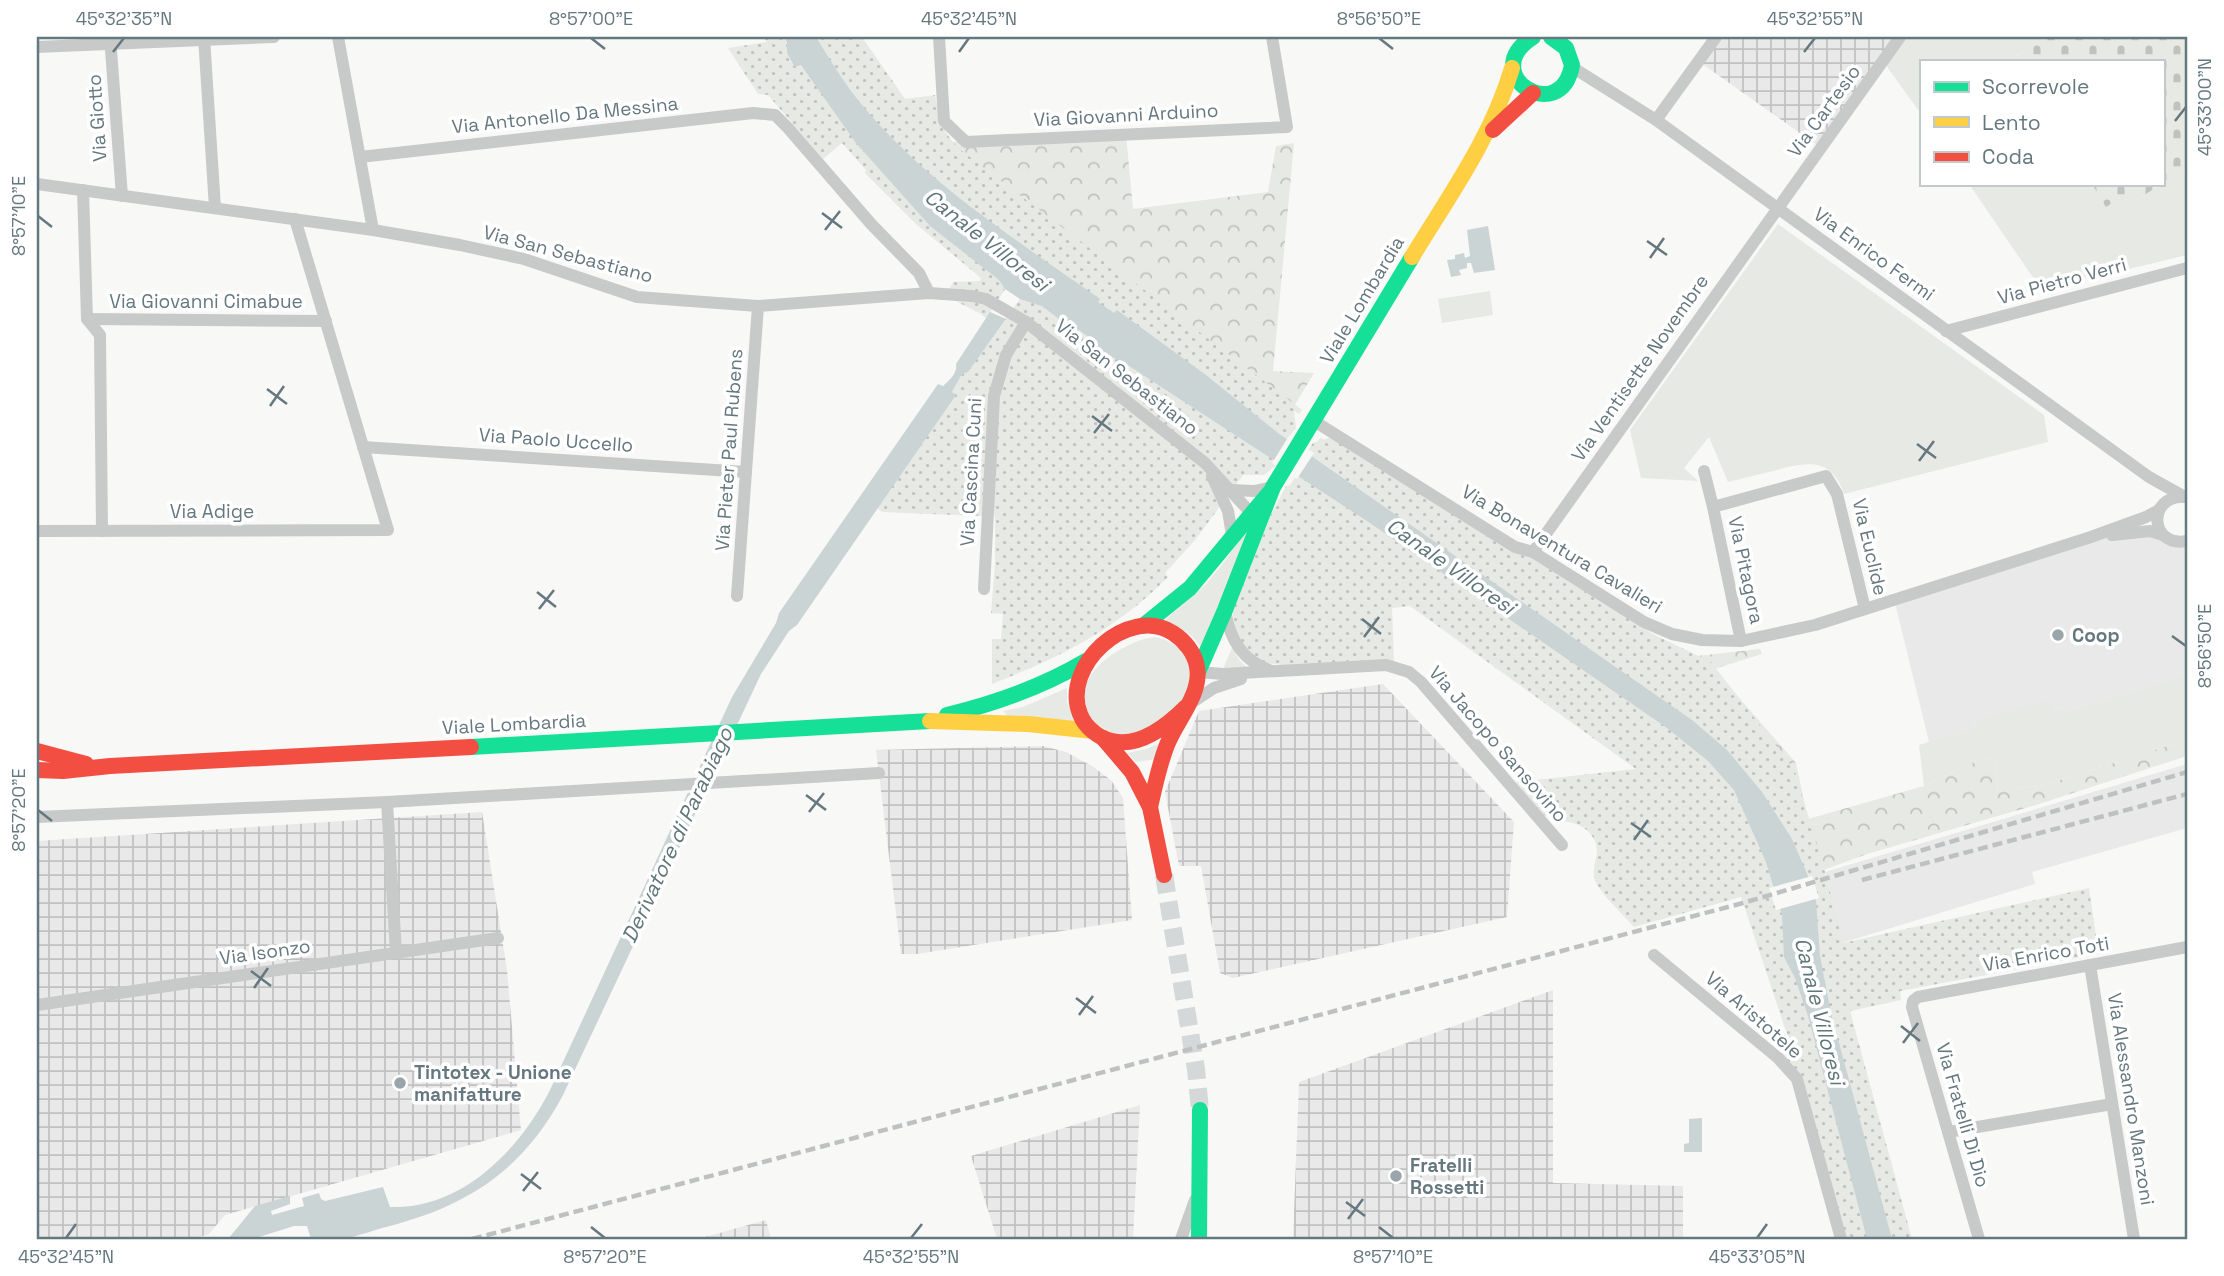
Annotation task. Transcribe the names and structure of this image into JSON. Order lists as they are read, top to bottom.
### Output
{
  "streets": {
    "main road": ["Viale Lombardia"],
    "street": [
      "Via Cartesio",
      "Via Antonello Da Messina",
      "Via Giovanni Arduino",
      "Via Giotto",
      "Via San Sebastiano",
      "Via Enrico Fermi",
      "Via Pietro Verri",
      "Via Giovanni Cimabue",
      "Via Ventisette Novembre",
      "Via Paolo Uccello",
      "Via Pieter Paul Rubens",
      "Via Cascina Cuni",
      "Via Adige",
      "Via Euclide",
      "Via Bonaventura Cavalieri",
      "Via Pitagora",
      "Via Jacopo Sansovino",
      "Via Isonzo",
      "Via Enrico Toti",
      "Via Aristotele",
      "Via Alessandro Manzoni",
      "Via Fratelli Di Dio"
    ]
  },
  "crossings": [
    ["Via Cartesio", "Via Enrico Fermi"],
    ["Via Cartesio", "Via Ventisette Novembre"],
    ["Via Antonello Da Messina", "Via San Sebastiano"],
    ["Via Giotto", "Via San Sebastiano"],
    ["Via San Sebastiano", "Viale Lombardia"],
    ["Via San Sebastiano", "Via Giovanni Cimabue"],
    ["Via San Sebastiano", "Via Pieter Paul Rubens"],
    ["Via San Sebastiano", "Via Cascina Cuni"],
    ["Via Enrico Fermi", "Via Pietro Verri"],
    ["Via Enrico Fermi", "Viale Lombardia"],
    ["Via Enrico Fermi", "Via Ventisette Novembre"],
    ["Via Enrico Fermi", "Via Bonaventura Cavalieri"],
    ["Viale Lombardia", "Via Bonaventura Cavalieri"],
    ["Via Giovanni Cimabue", "Via Paolo Uccello"],
    ["Via Giovanni Cimabue", "Via Adige"],
    ["Via Ventisette Novembre", "Via Bonaventura Cavalieri"],
    ["Via Paolo Uccello", "Via Pieter Paul Rubens"],
    ["Via Euclide", "Via Bonaventura Cavalieri"],
    ["Via Euclide", "Via Pitagora"],
    ["Via Bonaventura Cavalieri", "Via Pitagora"],
    ["Via Enrico Toti", "Via Alessandro Manzoni"],
    ["Via Enrico Toti", "Via Fratelli Di Dio"]
  ],
  "water": ["Canale Villoresi", "Derivatore di Parabiago"],
  "places": ["Coop", "Tintotex - Unione manifatture", "Fratelli Rossetti"],
  "legend": ["Scorrevole", "Lento", "Coda"],
  "coordinates": [
    "45°32'35\"N",
    "8°57'00\"E",
    "45°32'45\"N",
    "8°56'50\"E",
    "45°32'55\"N",
    "45°33'00\"N",
    "8°57'10\"E",
    "8°57'20\"E",
    "45°33'05\"N"
  ]
}
